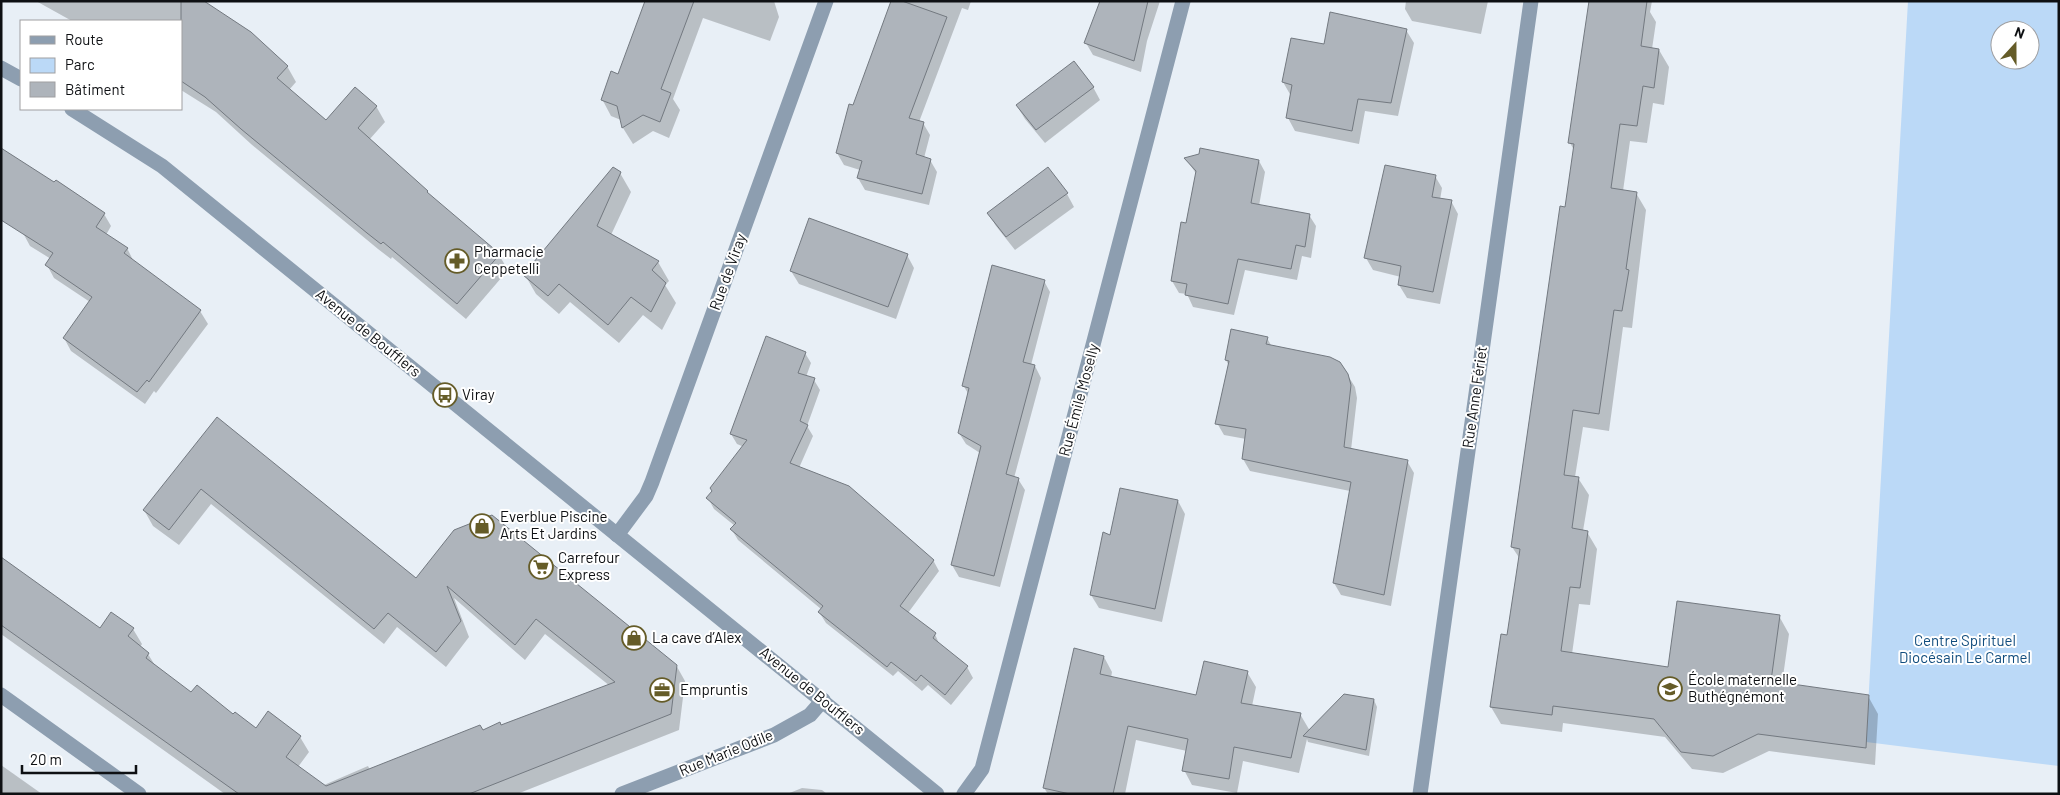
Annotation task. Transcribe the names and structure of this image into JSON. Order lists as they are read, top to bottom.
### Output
{
  "streets": {
    "street": [
      "Rue de Viray",
      "Avenue de Boufflers",
      "Rue Anne Fériet",
      "Rue Émile Moselly",
      "Rue Marie Odile"
    ]
  },
  "crossings": [
    ["Rue de Viray", "Avenue de Boufflers"],
    ["Avenue de Boufflers", "Rue Marie Odile"]
  ],
  "parks": ["Centre Spirituel Diocésain Le Carmel"],
  "places": {
    "pharmacy": ["Pharmacie Ceppetelli"],
    "bus stop": ["Viray"],
    "shop": ["Everblue Piscine Arts Et Jardins", "La cave d’Alex"],
    "supermarket": ["Carrefour Express"],
    "school or university": ["École maternelle Buthégnémont"],
    "office": ["Empruntis"]
  },
  "legend": ["Route", "Parc", "Bâtiment"],
  "scale_bar": "20 m",
  "north": "top"
}
